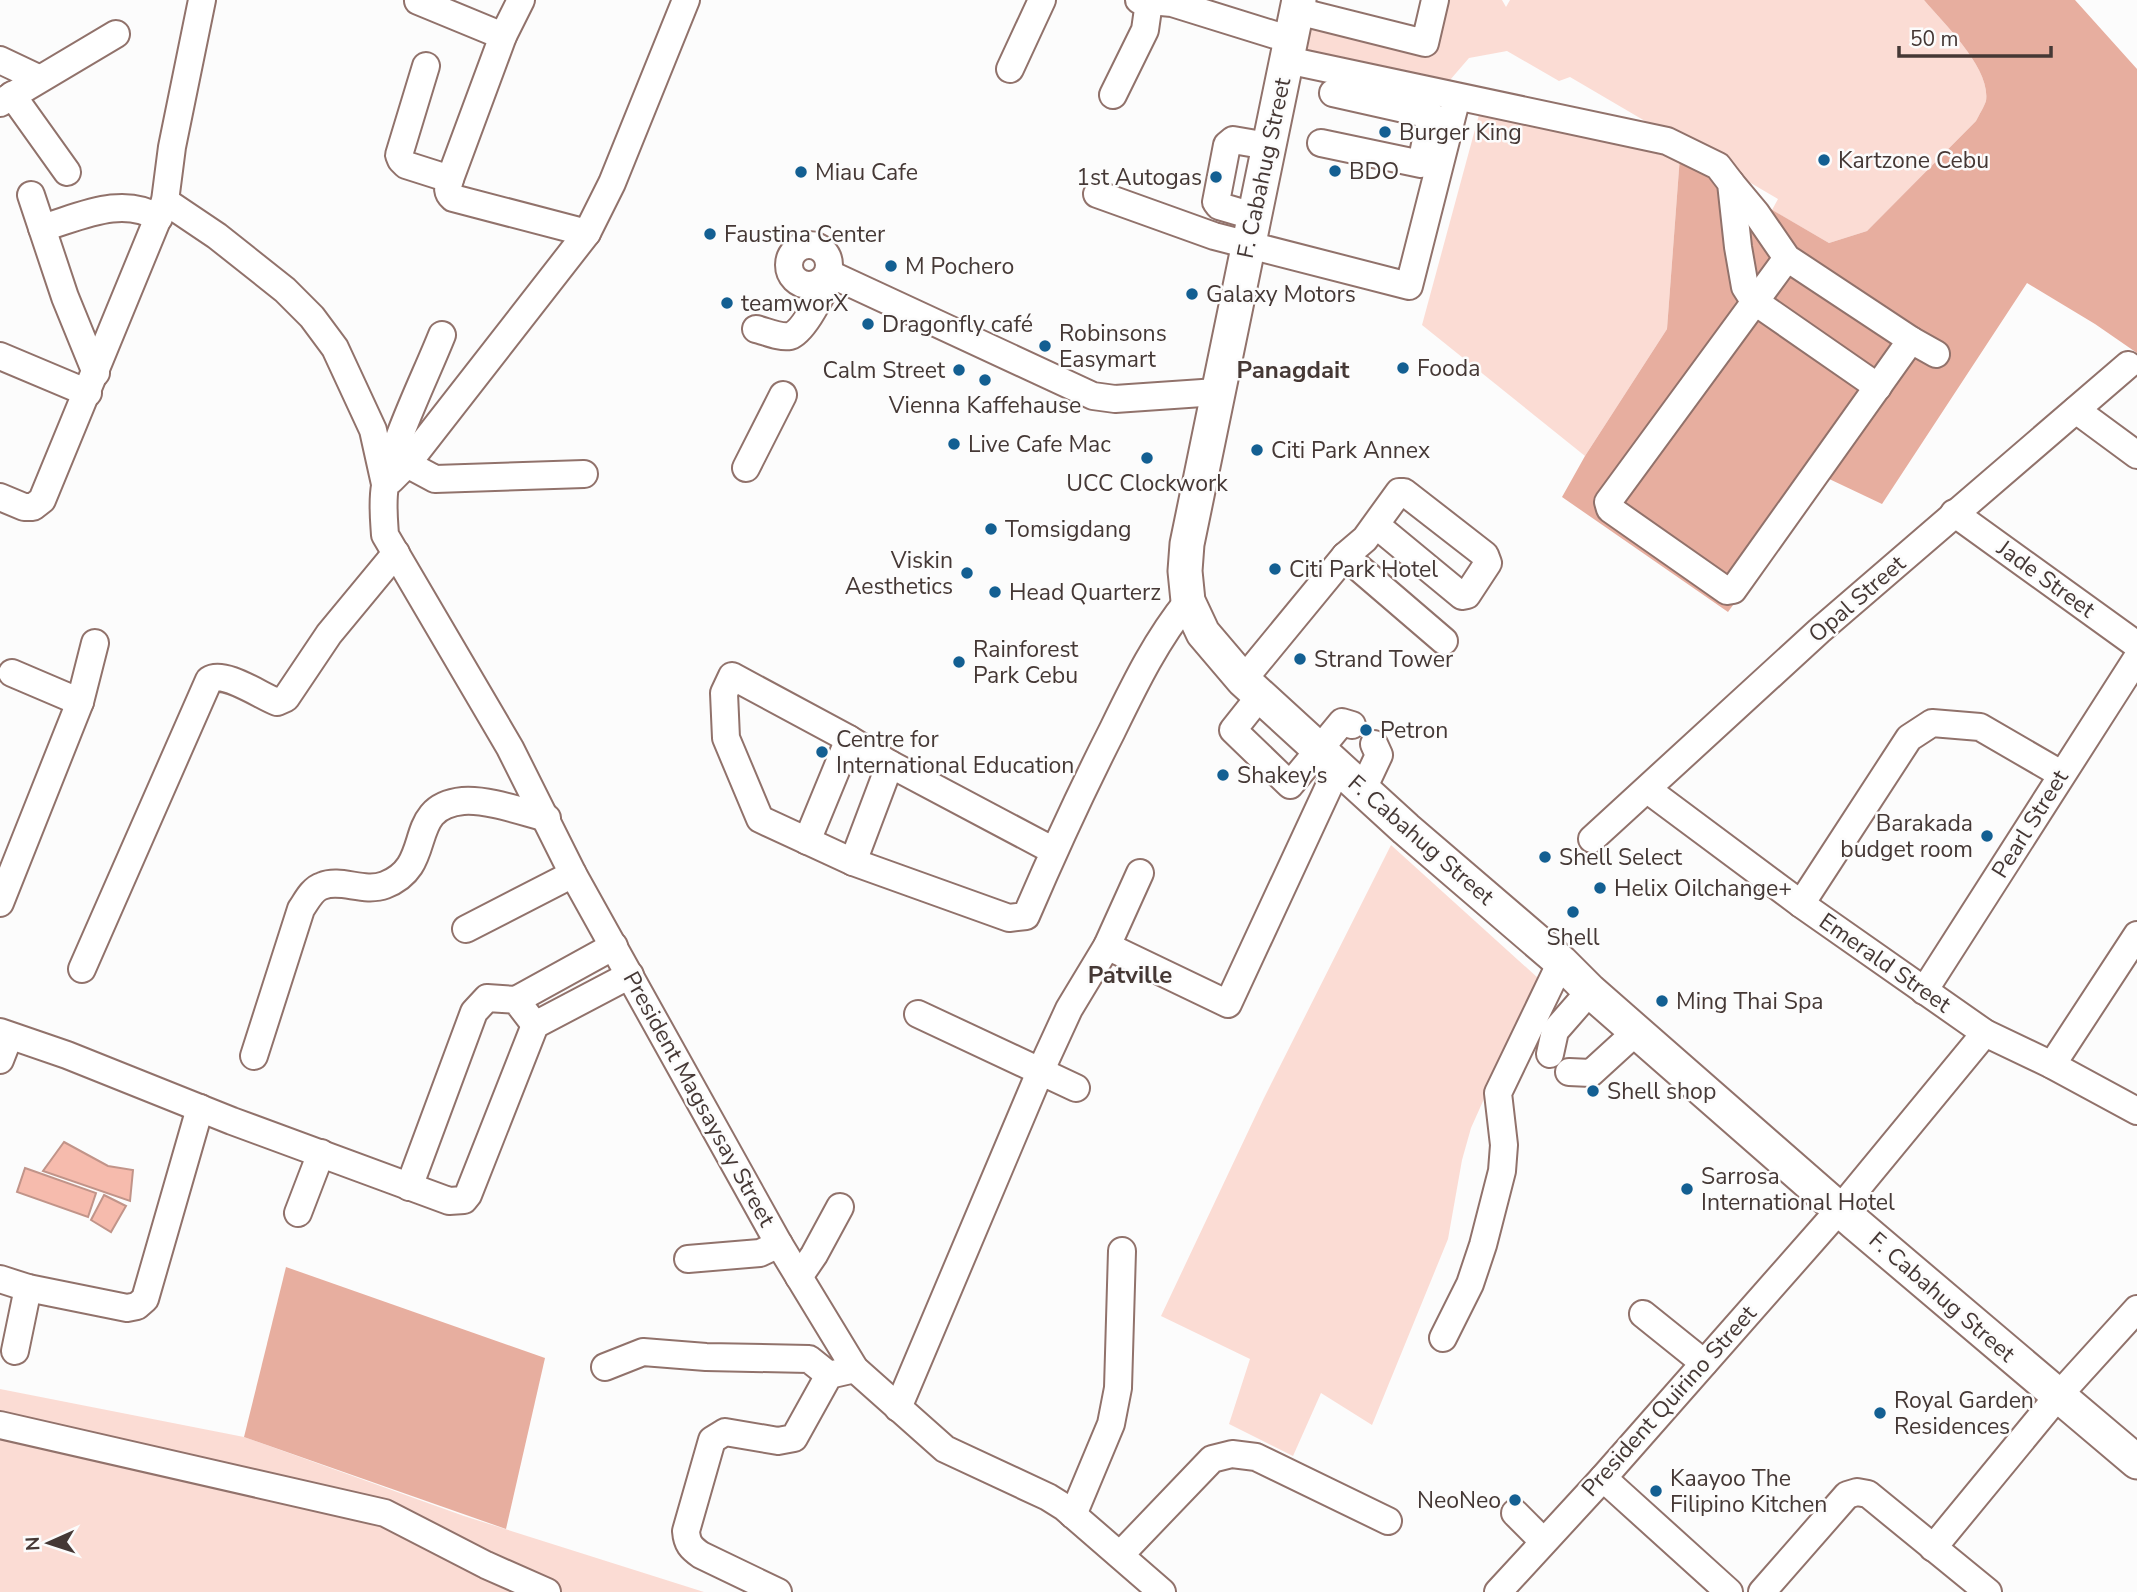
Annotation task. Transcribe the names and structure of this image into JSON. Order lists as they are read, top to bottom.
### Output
{
  "streets": {
    "main road": ["F. Cabahug Street"],
    "street": [
      "Jade Street",
      "Opal Street",
      "Pearl Street",
      "Emerald Street",
      "President Magsaysay Street",
      "President Quirino Street"
    ]
  },
  "crossings": [
    ["F. Cabahug Street", "President Quirino Street"],
    ["Jade Street", "Opal Street"],
    ["Opal Street", "Emerald Street"],
    ["Pearl Street", "Emerald Street"],
    ["Emerald Street", "President Quirino Street"]
  ],
  "districts": ["Panagdait", "Patville"],
  "places": [
    "Burger King",
    "Kartzone Cebu",
    "BDO",
    "Miau Cafe",
    "1st Autogas",
    "Faustina Center",
    "M Pochero",
    "Galaxy Motors",
    "teamworX",
    "Dragonfly café",
    "Robinsons Easymart",
    "Fooda",
    "Calm Street",
    "Vienna Kaffehause",
    "Live Cafe Mac",
    "Citi Park Annex",
    "UCC Clockwork",
    "Tomsigdang",
    "Citi Park Hotel",
    "Viskin Aesthetics",
    "Head Quarterz",
    "Strand Tower",
    "Rainforest Park Cebu",
    "Petron",
    "Centre for International Education",
    "Shakey's",
    "Barakada budget room",
    "Shell Select",
    "Helix Oilchange+",
    "Shell",
    "Ming Thai Spa",
    "Shell shop",
    "Sarrosa International Hotel",
    "Royal Garden Residences",
    "Kaayoo The Filipino Kitchen",
    "NeoNeo"
  ],
  "scale_bar": "50 m",
  "north": "left"
}
